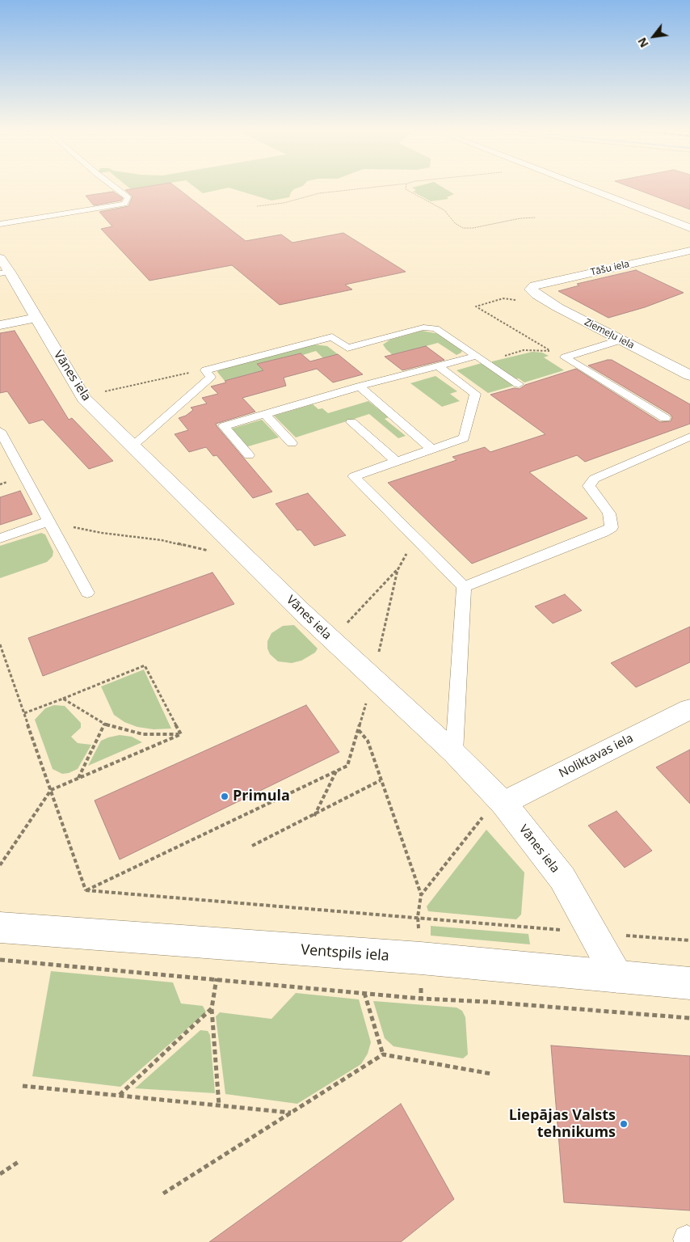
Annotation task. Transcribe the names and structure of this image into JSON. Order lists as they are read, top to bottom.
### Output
{
  "streets": {
    "street": [
      "Tāšu iela",
      "Ziemeļu iela",
      "Vānes iela",
      "Noliktavas iela",
      "Ventspils iela"
    ]
  },
  "crossings": [
    ["Tāšu iela", "Ziemeļu iela"],
    ["Vānes iela", "Noliktavas iela"],
    ["Vānes iela", "Ventspils iela"]
  ],
  "places": ["Primula", "Liepājas Valsts tehnikums"],
  "north": "bottom left"
}
